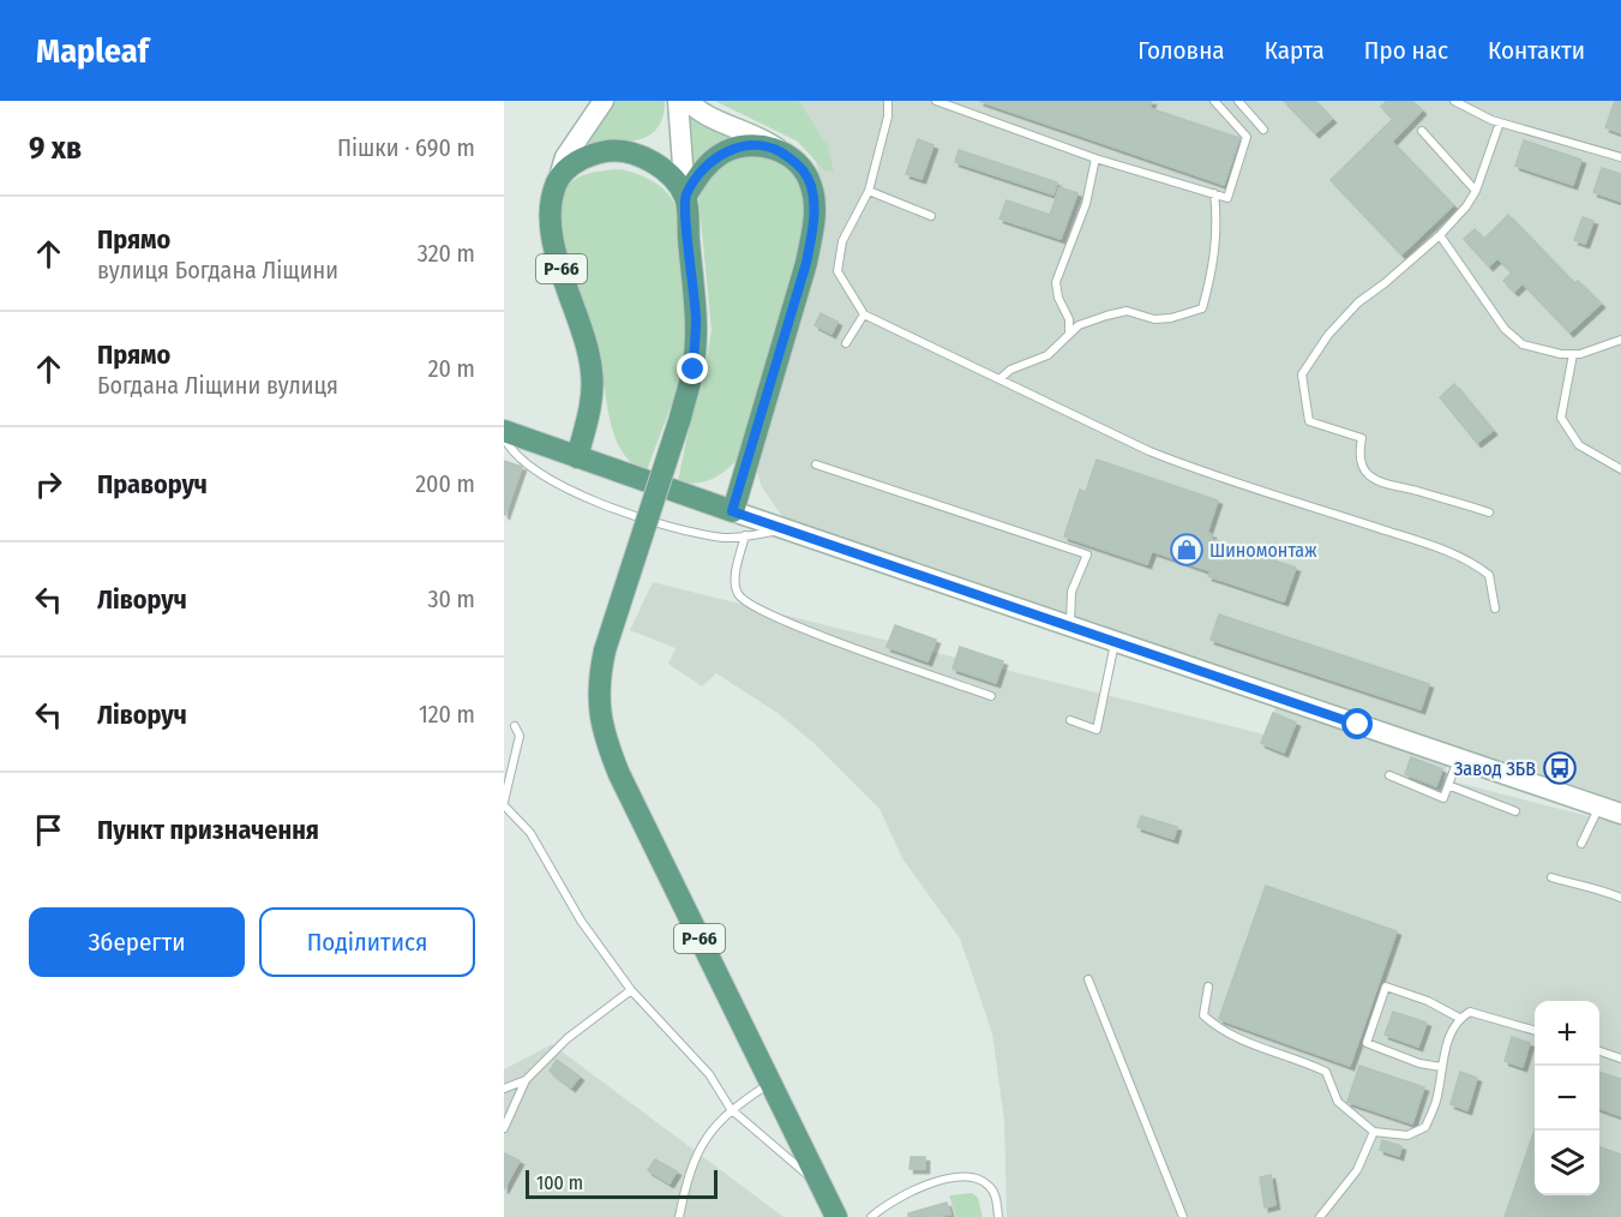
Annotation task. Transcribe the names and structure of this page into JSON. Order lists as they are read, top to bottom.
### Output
{
  "streets": {
    "main road": ["Р-66"]
  },
  "places": {
    "shop": ["Шиномонтаж"],
    "bus stop": ["Завод ЗБВ"]
  },
  "scale_bar": "100 m",
  "page": {
    "header": "Mapleaf",
    "nav": [
      "Головна",
      "Карта",
      "Про нас",
      "Контакти"
    ],
    "heading": ["9 хв", "Пішки · 690 m"],
    "list": [
      ["Прямо", "вулиця Богдана Ліщини", "320 m"],
      ["Прямо", "Богдана Ліщини вулиця", "20 m"],
      ["Праворуч", "200 m"],
      ["Ліворуч", "30 m"],
      ["Ліворуч", "120 m"],
      "Пункт призначення"
    ],
    "buttons": ["Зберегти", "Поділитися"],
    "map_buttons": ["+", "−"],
    "scale": "100 m"
  }
}
